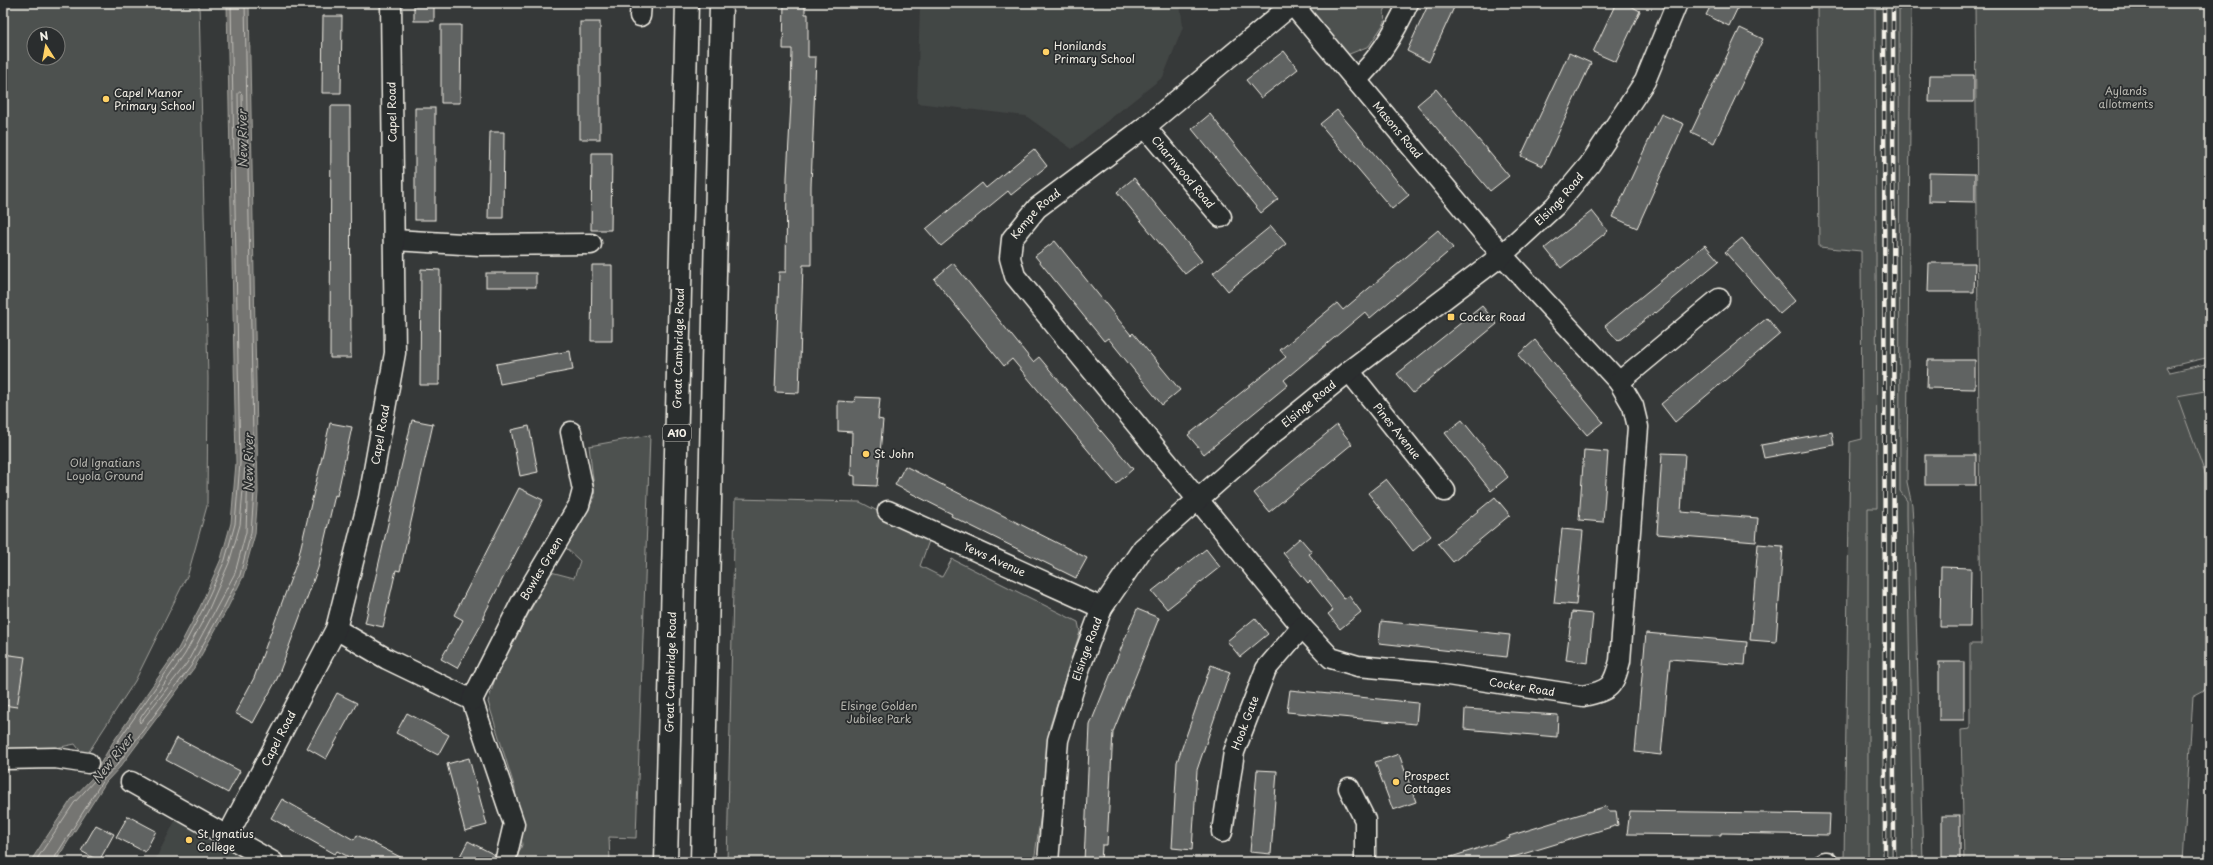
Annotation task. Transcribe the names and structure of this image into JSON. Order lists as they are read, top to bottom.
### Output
{
  "streets": {
    "highway": ["Great Cambridge Road", "A10"],
    "street": [
      "Capel Road",
      "Masons Road",
      "Charnwood Road",
      "Elsinge Road",
      "Kempe Road",
      "Pines Avenue",
      "Yews Avenue",
      "Bowles Green",
      "Cocker Road",
      "Hook Gate"
    ]
  },
  "crossings": [
    ["Masons Road", "Elsinge Road"],
    ["Masons Road", "Kempe Road"],
    ["Masons Road", "Cocker Road"],
    ["Charnwood Road", "Kempe Road"],
    ["Elsinge Road", "Kempe Road"],
    ["Elsinge Road", "Pines Avenue"],
    ["Elsinge Road", "Yews Avenue"],
    ["Elsinge Road", "Cocker Road"],
    ["Kempe Road", "Cocker Road"],
    ["Cocker Road", "Hook Gate"]
  ],
  "water": ["New River"],
  "parks": ["Aylands allotments", "Old Ignatians Loyola Ground", "Elsinge Golden Jubilee Park"],
  "places": {
    "other": [
      "Honilands Primary School",
      "Capel Manor Primary School",
      "St John",
      "Prospect Cottages",
      "St Ignatius College"
    ],
    "transit": ["Cocker Road"]
  },
  "north": "top"
}
